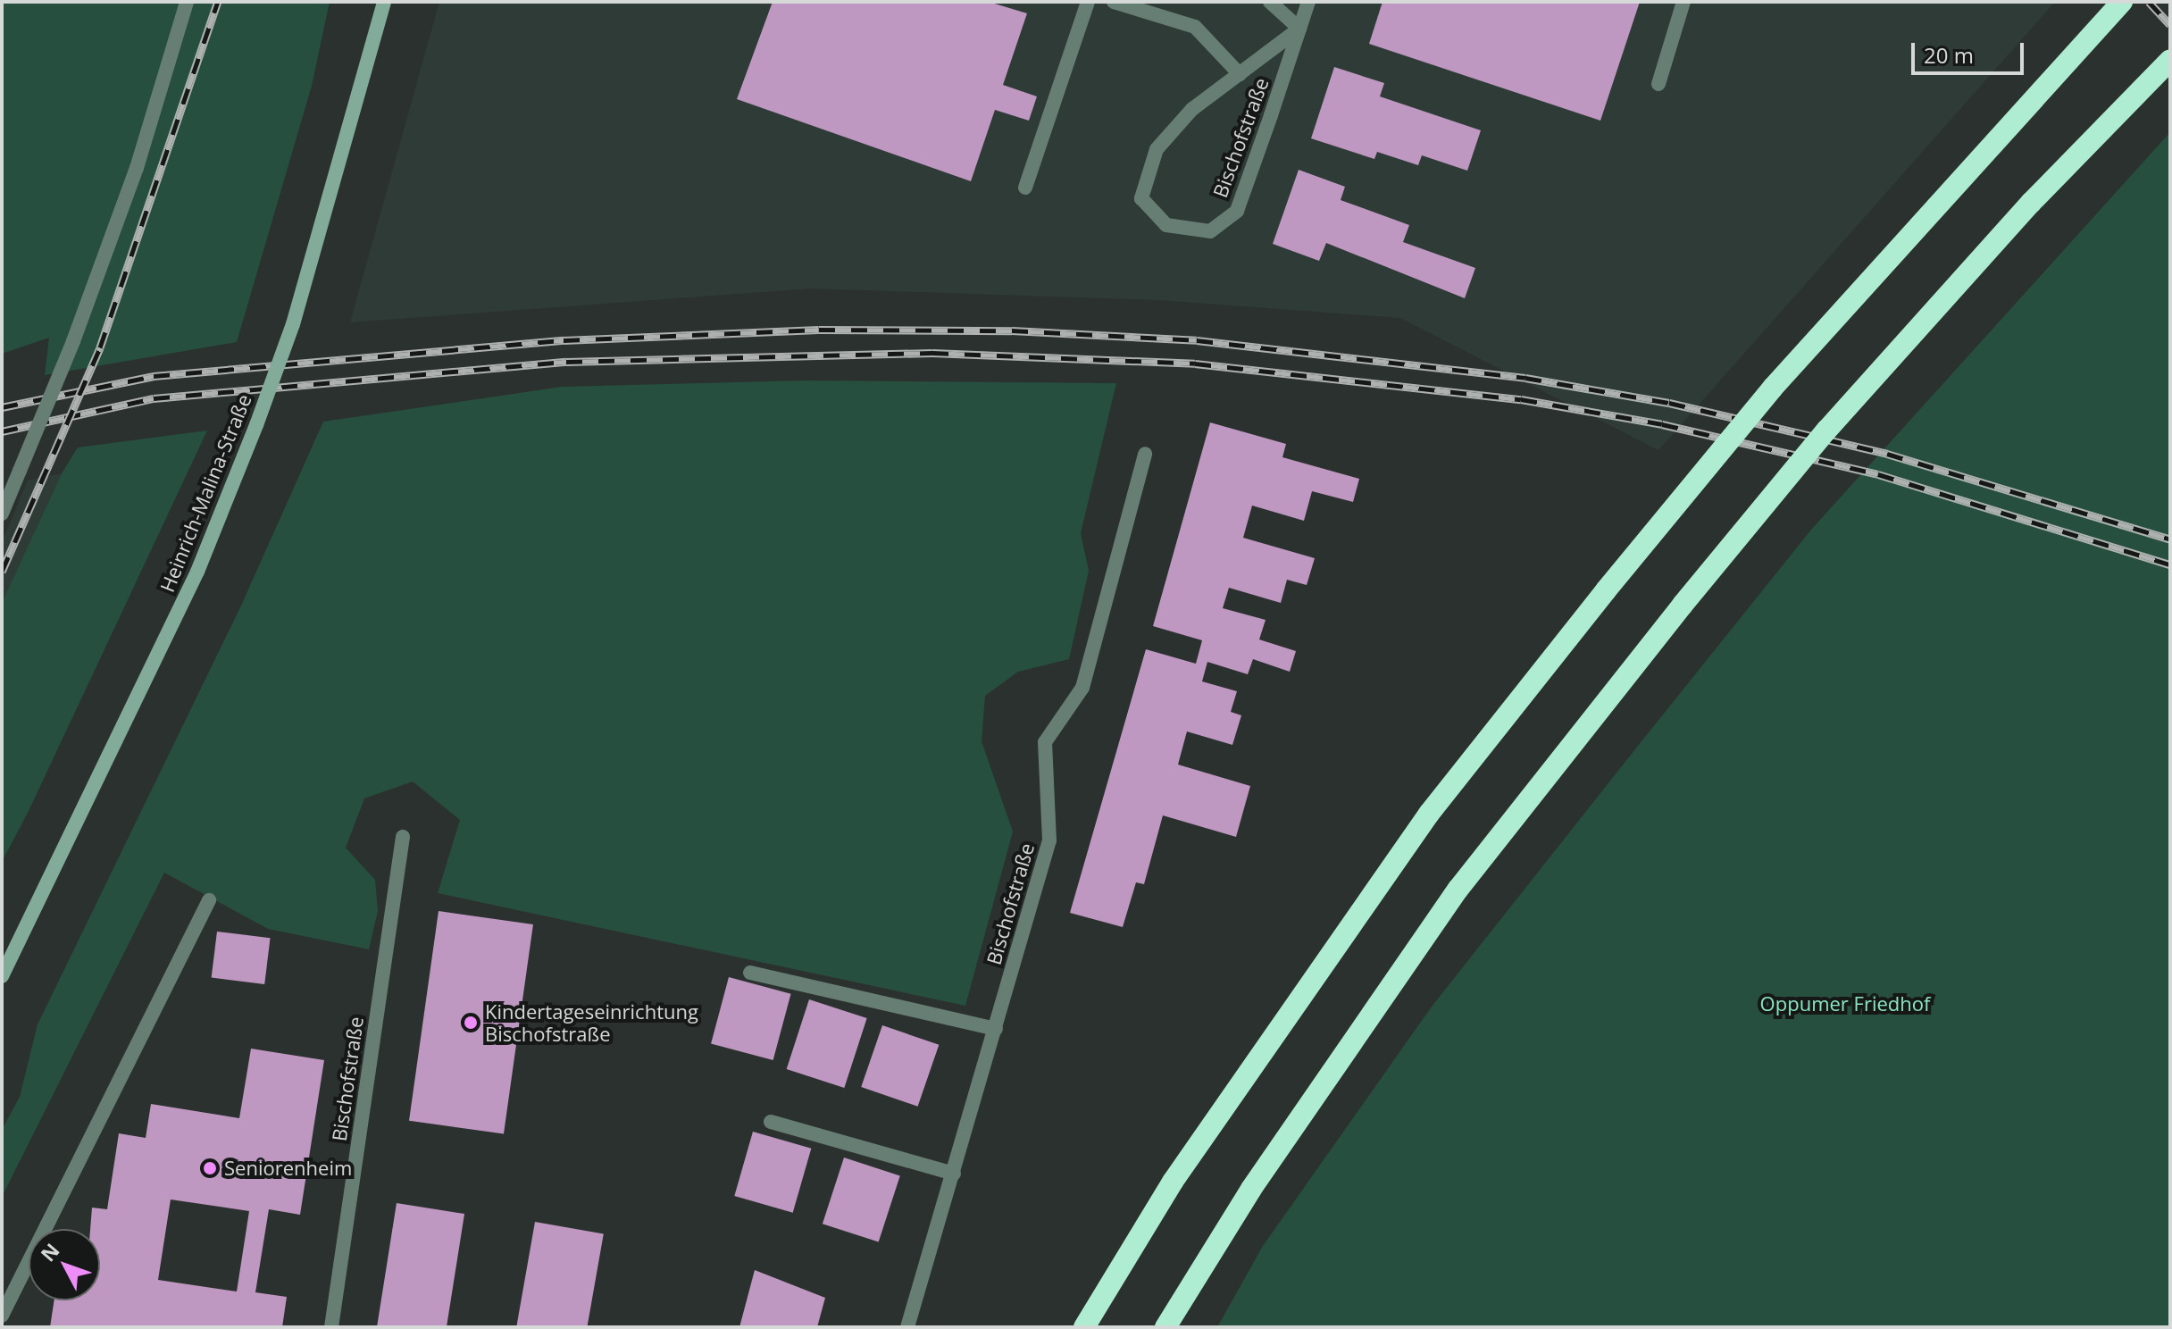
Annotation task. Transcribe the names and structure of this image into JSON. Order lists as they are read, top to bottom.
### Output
{
  "streets": {
    "main road": ["Heinrich-Malina-Straße"],
    "street": ["Bischofstraße"]
  },
  "parks": ["Oppumer Friedhof"],
  "places": ["Kindertageseinrichtung Bischofstraße", "Seniorenheim"],
  "scale_bar": "20 m",
  "north": "top left"
}
